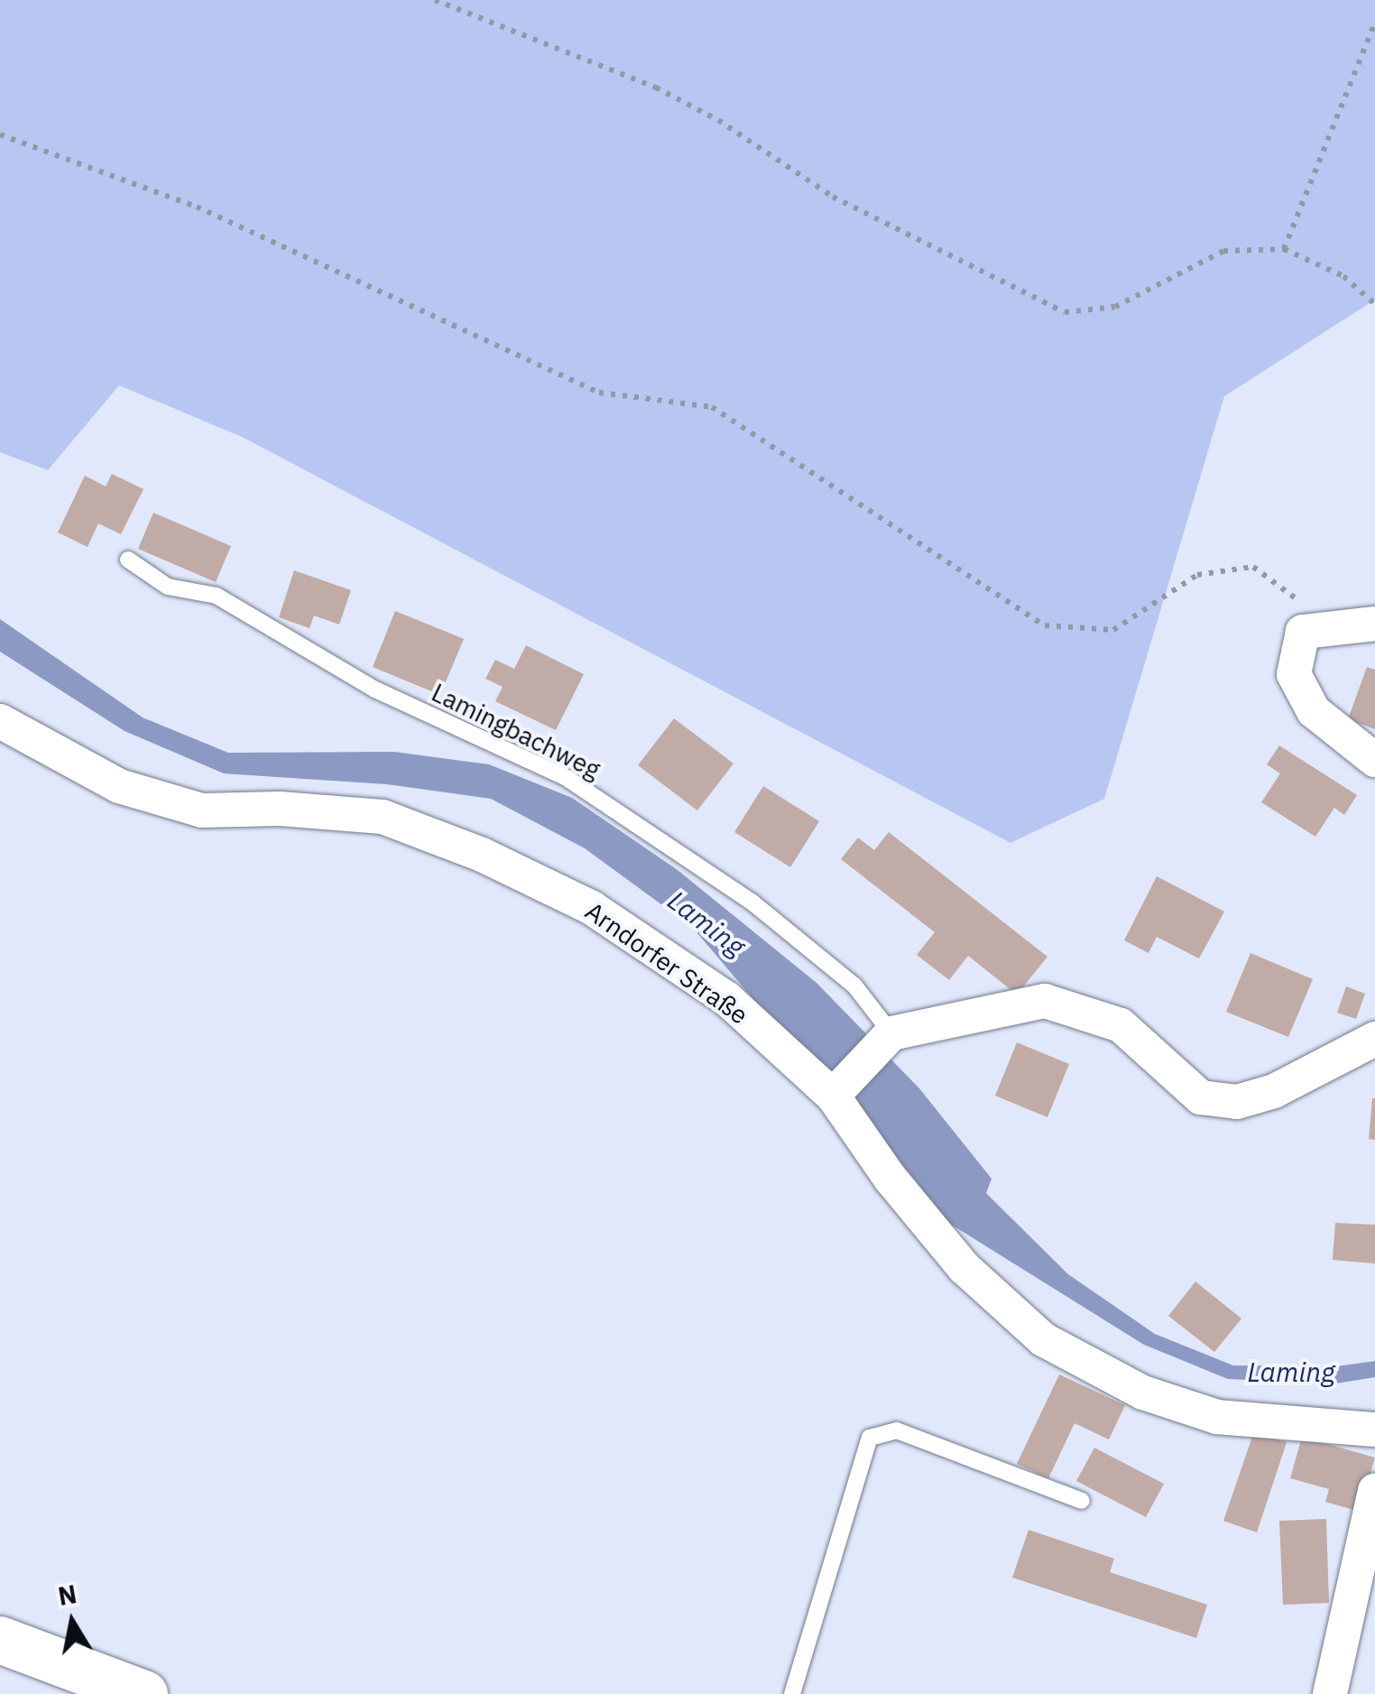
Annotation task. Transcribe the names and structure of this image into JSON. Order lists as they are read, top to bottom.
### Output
{
  "streets": {
    "street": ["Arndorfer Straße"],
    "lane": ["Lamingbachweg"]
  },
  "water": ["Laming"],
  "north": "top"
}
